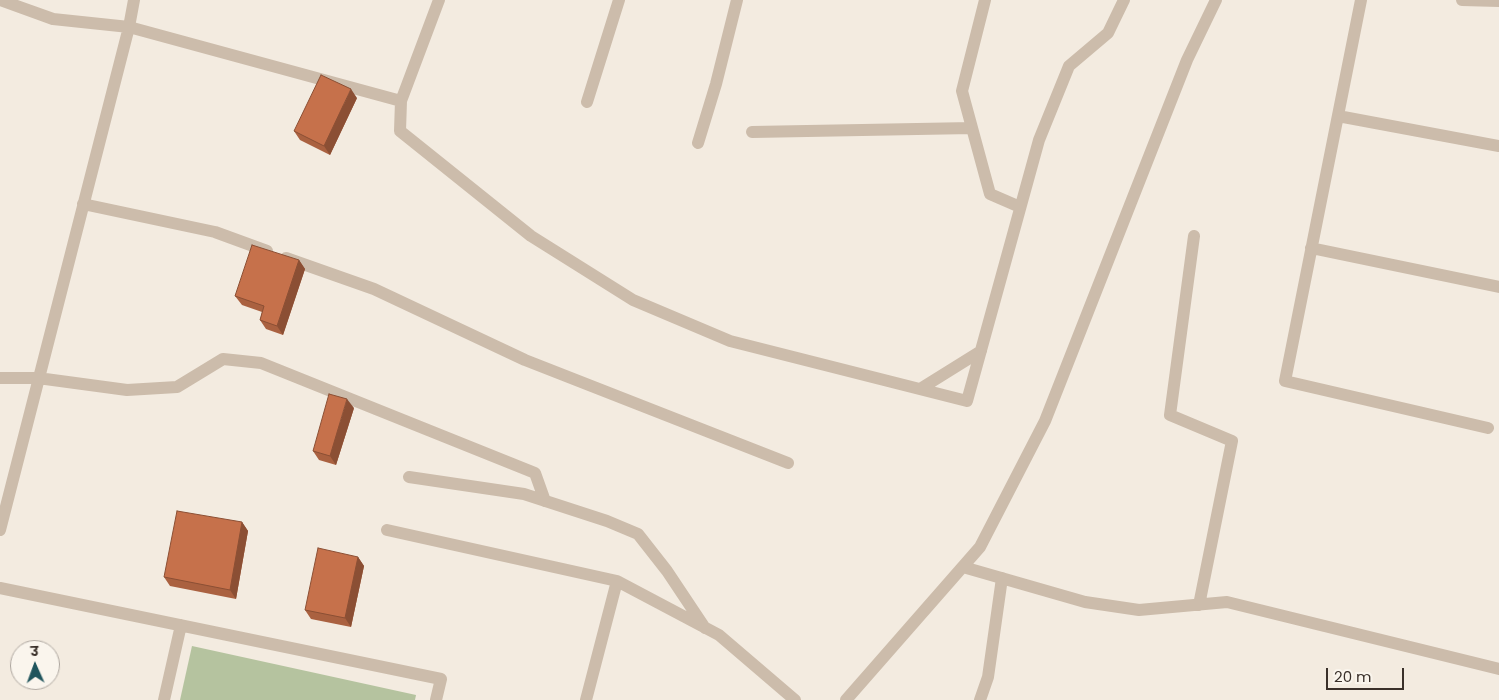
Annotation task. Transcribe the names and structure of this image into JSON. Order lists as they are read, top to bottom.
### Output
{
  "scale_bar": "20 m",
  "north": "top"
}
